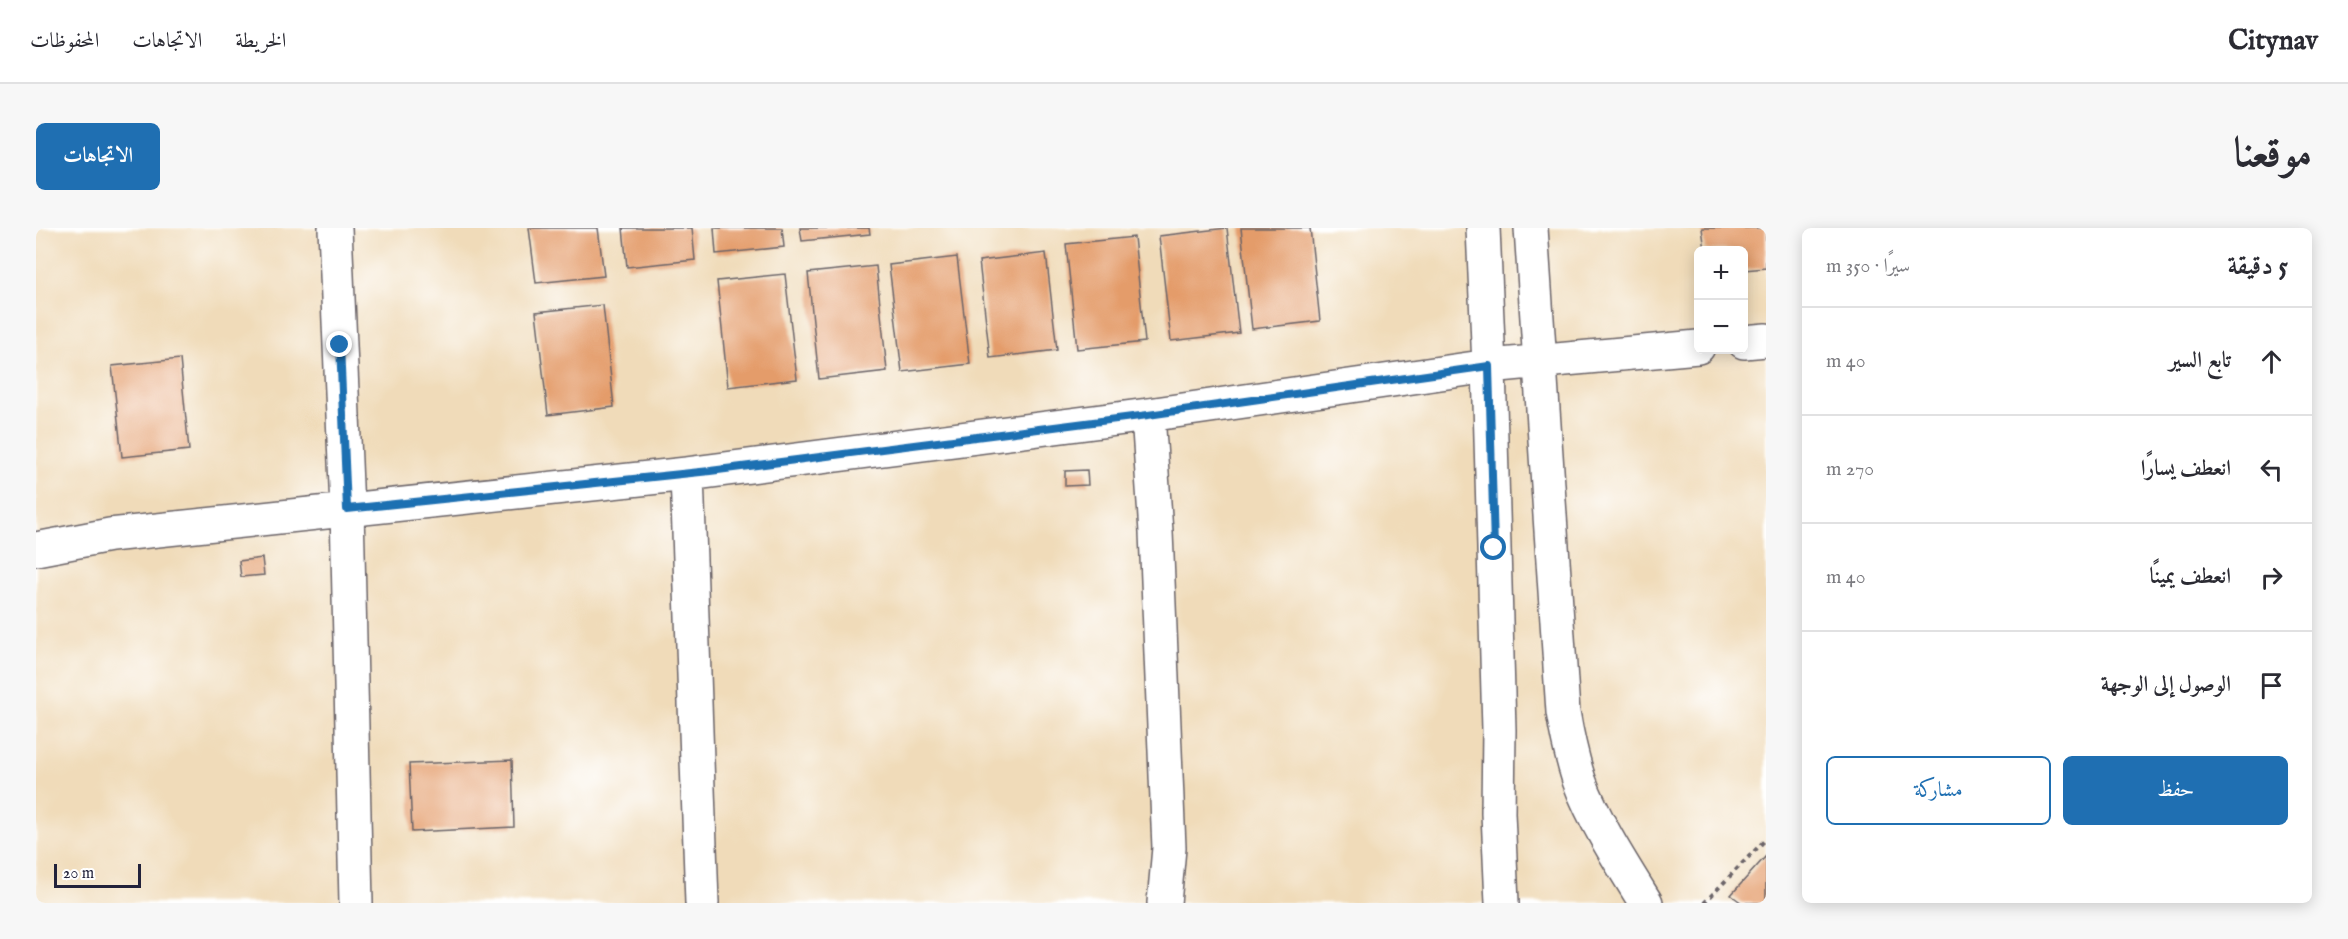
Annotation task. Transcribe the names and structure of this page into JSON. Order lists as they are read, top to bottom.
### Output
{
  "scale_bar": "20 m",
  "page": {
    "header": "Citynav",
    "nav": ["الخريطة", "الاتجاهات", "المحفوظات"],
    "title": "موقعنا",
    "buttons": [
      "الاتجاهات",
      ["حفظ", "مشاركة"]
    ],
    "heading": ["5 دقيقة", "سيرًا · 350 m"],
    "map_buttons": ["+", "−"],
    "list": [
      ["تابع السير", "40 m"],
      ["انعطف يسارًا", "270 m"],
      ["انعطف يمينًا", "40 m"],
      "الوصول إلى الوجهة"
    ],
    "scale": "20 m"
  }
}
